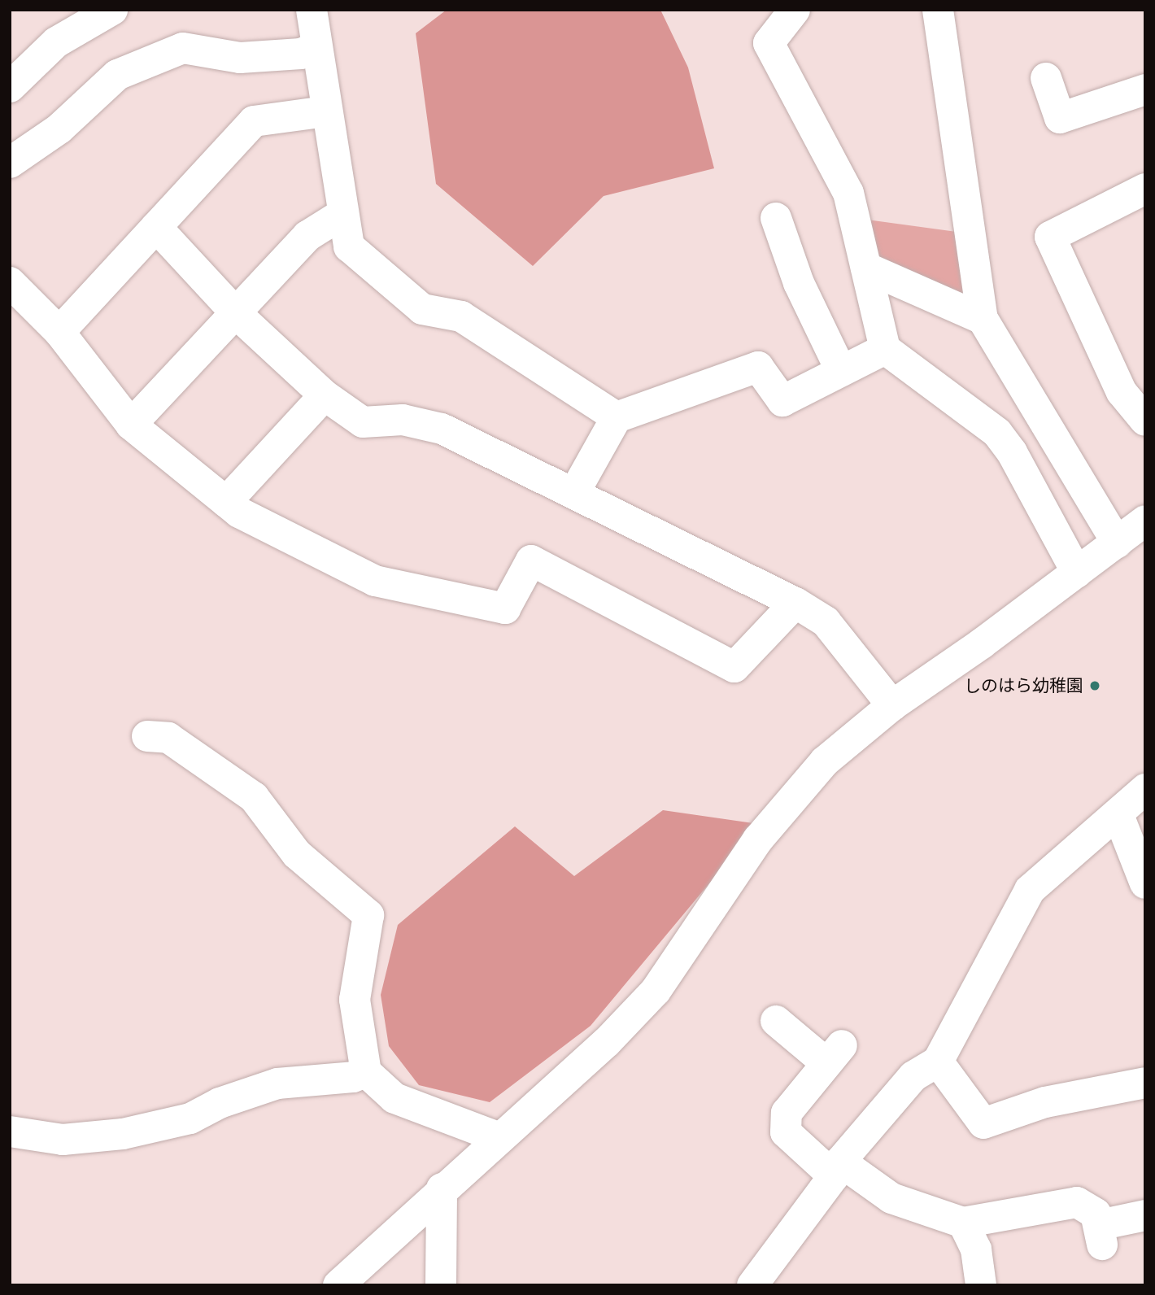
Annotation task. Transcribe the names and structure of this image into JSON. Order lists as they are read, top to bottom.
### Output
{
  "places": ["しのはら幼稚園"]
}
